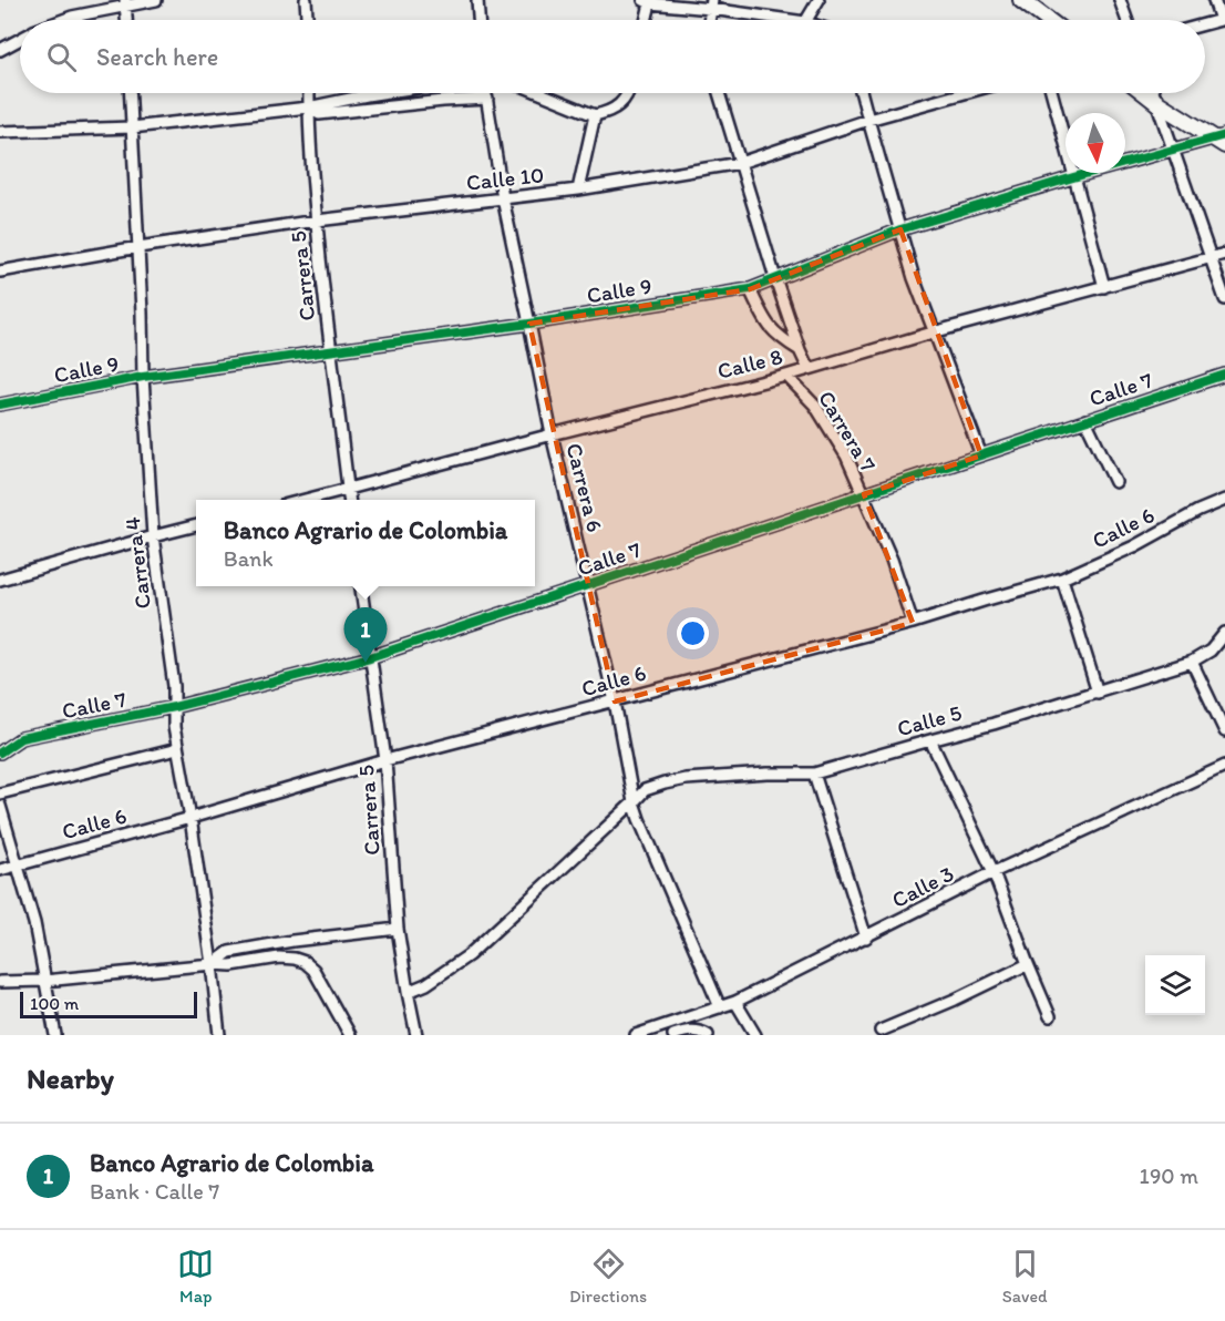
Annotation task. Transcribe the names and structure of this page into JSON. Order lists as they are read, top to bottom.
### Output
{
  "streets": {
    "street": [
      "Calle 10",
      "Carrera 5",
      "Calle 9",
      "Calle 8",
      "Calle 7",
      "Carrera 7",
      "Carrera 6",
      "Calle 6",
      "Carrera 4",
      "Calle 5",
      "Calle 3"
    ]
  },
  "crossings": [
    ["Calle 10", "Carrera 5"],
    ["Calle 10", "Carrera 7"],
    ["Calle 10", "Carrera 6"],
    ["Calle 10", "Carrera 4"],
    ["Carrera 5", "Calle 9"],
    ["Carrera 5", "Calle 8"],
    ["Carrera 5", "Calle 7"],
    ["Carrera 5", "Calle 6"],
    ["Carrera 5", "Calle 5"],
    ["Calle 9", "Carrera 7"],
    ["Calle 9", "Carrera 6"],
    ["Calle 9", "Carrera 4"],
    ["Calle 8", "Carrera 7"],
    ["Calle 8", "Carrera 6"],
    ["Calle 7", "Carrera 7"],
    ["Calle 7", "Carrera 6"],
    ["Calle 7", "Carrera 4"],
    ["Carrera 7", "Calle 6"],
    ["Carrera 6", "Calle 6"],
    ["Carrera 6", "Calle 5"],
    ["Carrera 6", "Calle 3"],
    ["Calle 6", "Carrera 4"]
  ],
  "scale_bar": "100 m",
  "north": "bottom",
  "page": {
    "search": "Search here",
    "popup": ["Banco Agrario de Colombia", "Bank"],
    "pins": "1",
    "scale": "100 m",
    "heading": "Nearby",
    "list": [
      {
        "mark": "1",
        "name": "Banco Agrario de Colombia",
        "note": "Bank · Calle 7",
        "value": "190 m"
      }
    ],
    "nav": ["Map", "Directions", "Saved"]
  }
}
